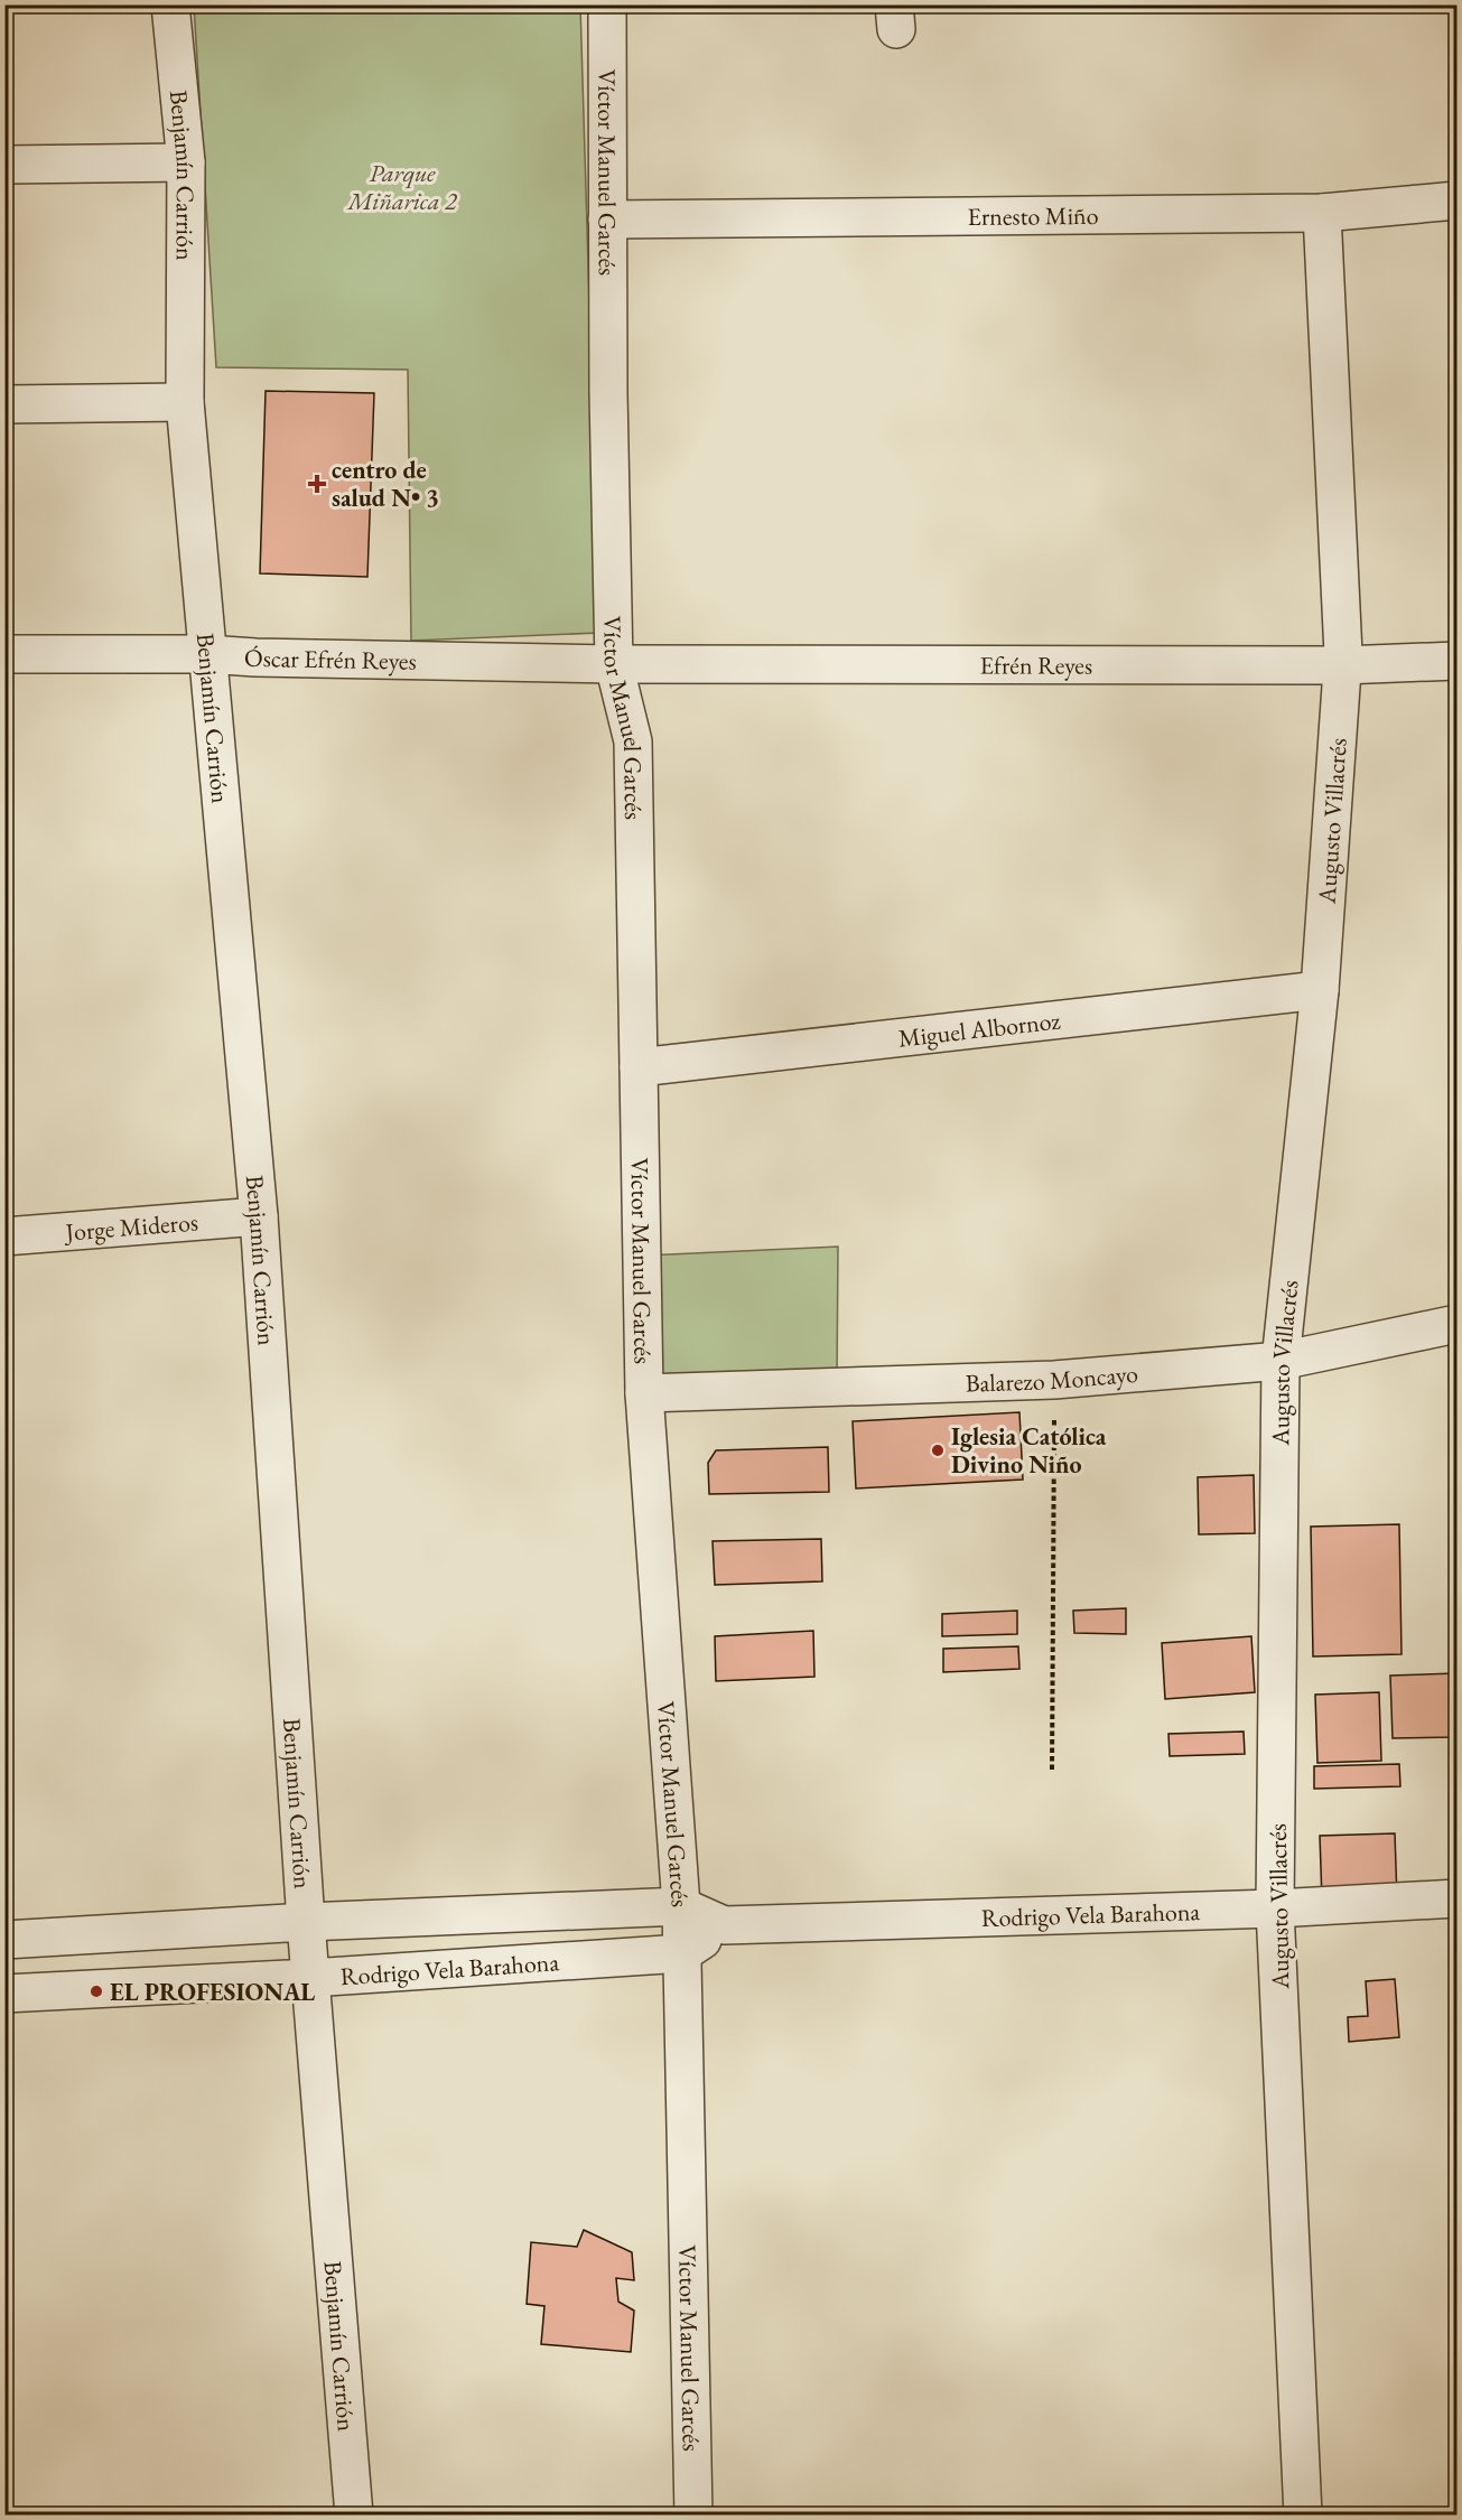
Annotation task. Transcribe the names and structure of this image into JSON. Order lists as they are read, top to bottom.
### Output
{
  "streets": {
    "street": [
      "Víctor Manuel Garcés",
      "Benjamín Carrión",
      "Ernesto Miño",
      "Óscar Efrén Reyes",
      "Efrén Reyes",
      "Augusto Villacrés",
      "Miguel Albornoz",
      "Jorge Mideros",
      "Balarezo Moncayo",
      "Rodrigo Vela Barahona"
    ]
  },
  "crossings": [
    ["Víctor Manuel Garcés", "Ernesto Miño"],
    ["Víctor Manuel Garcés", "Óscar Efrén Reyes"],
    ["Víctor Manuel Garcés", "Efrén Reyes"],
    ["Víctor Manuel Garcés", "Miguel Albornoz"],
    ["Víctor Manuel Garcés", "Balarezo Moncayo"],
    ["Víctor Manuel Garcés", "Rodrigo Vela Barahona"],
    ["Benjamín Carrión", "Óscar Efrén Reyes"],
    ["Benjamín Carrión", "Jorge Mideros"],
    ["Benjamín Carrión", "Rodrigo Vela Barahona"],
    ["Ernesto Miño", "Augusto Villacrés"],
    ["Óscar Efrén Reyes", "Efrén Reyes"],
    ["Efrén Reyes", "Augusto Villacrés"],
    ["Augusto Villacrés", "Miguel Albornoz"],
    ["Augusto Villacrés", "Balarezo Moncayo"],
    ["Augusto Villacrés", "Rodrigo Vela Barahona"]
  ],
  "parks": ["Parque Miñarica 2"],
  "places": {
    "health": ["centro de salud N• 3"],
    "other": ["Iglesia Católica Divino Niño", "EL PROFESIONAL"]
  }
}
